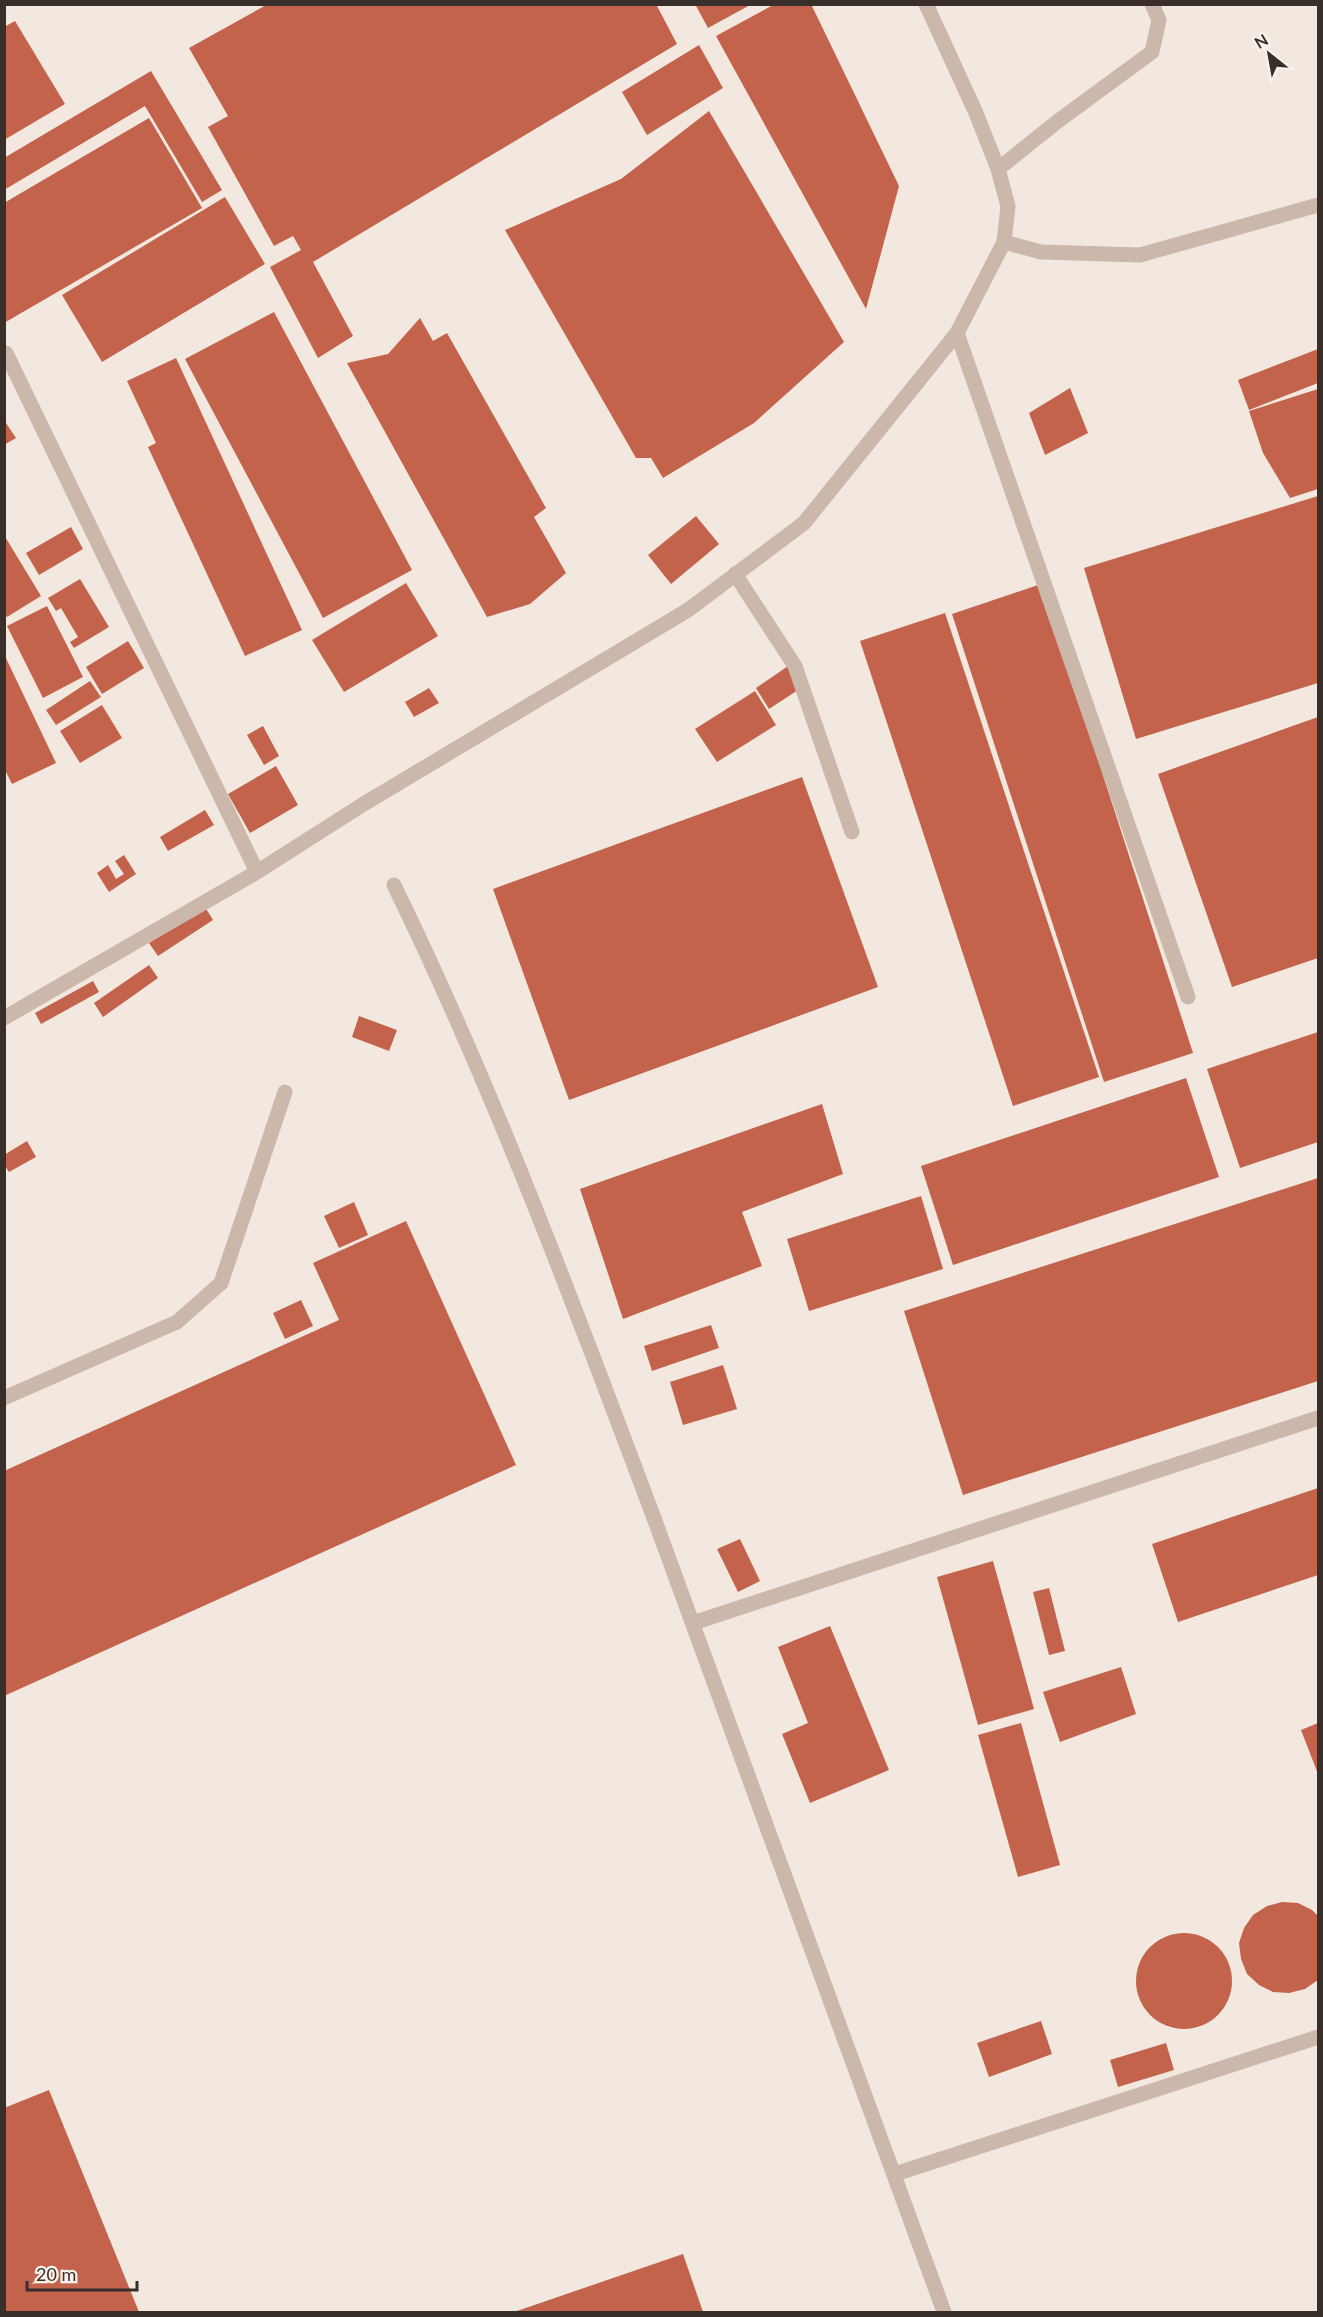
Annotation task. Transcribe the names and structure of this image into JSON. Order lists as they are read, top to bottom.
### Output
{
  "scale_bar": "20 m",
  "north": "top left"
}
